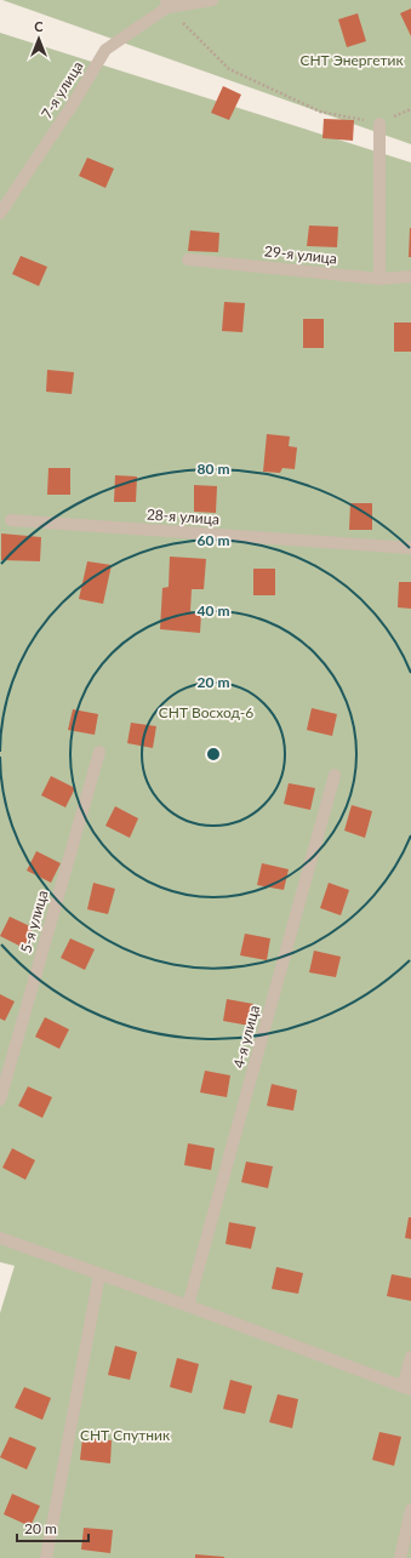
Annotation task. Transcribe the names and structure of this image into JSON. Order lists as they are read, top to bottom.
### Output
{
  "streets": {
    "street": [
      "7-я улица",
      "29-я улица",
      "28-я улица",
      "5-я улица",
      "4-я улица"
    ]
  },
  "parks": ["СНТ Энергетик", "СНТ Восход-6", "СНТ Спутник"],
  "scale_bar": "20 m",
  "north": "top",
  "rings": [
    "80 m",
    "60 m",
    "40 m",
    "20 m"
  ]
}
